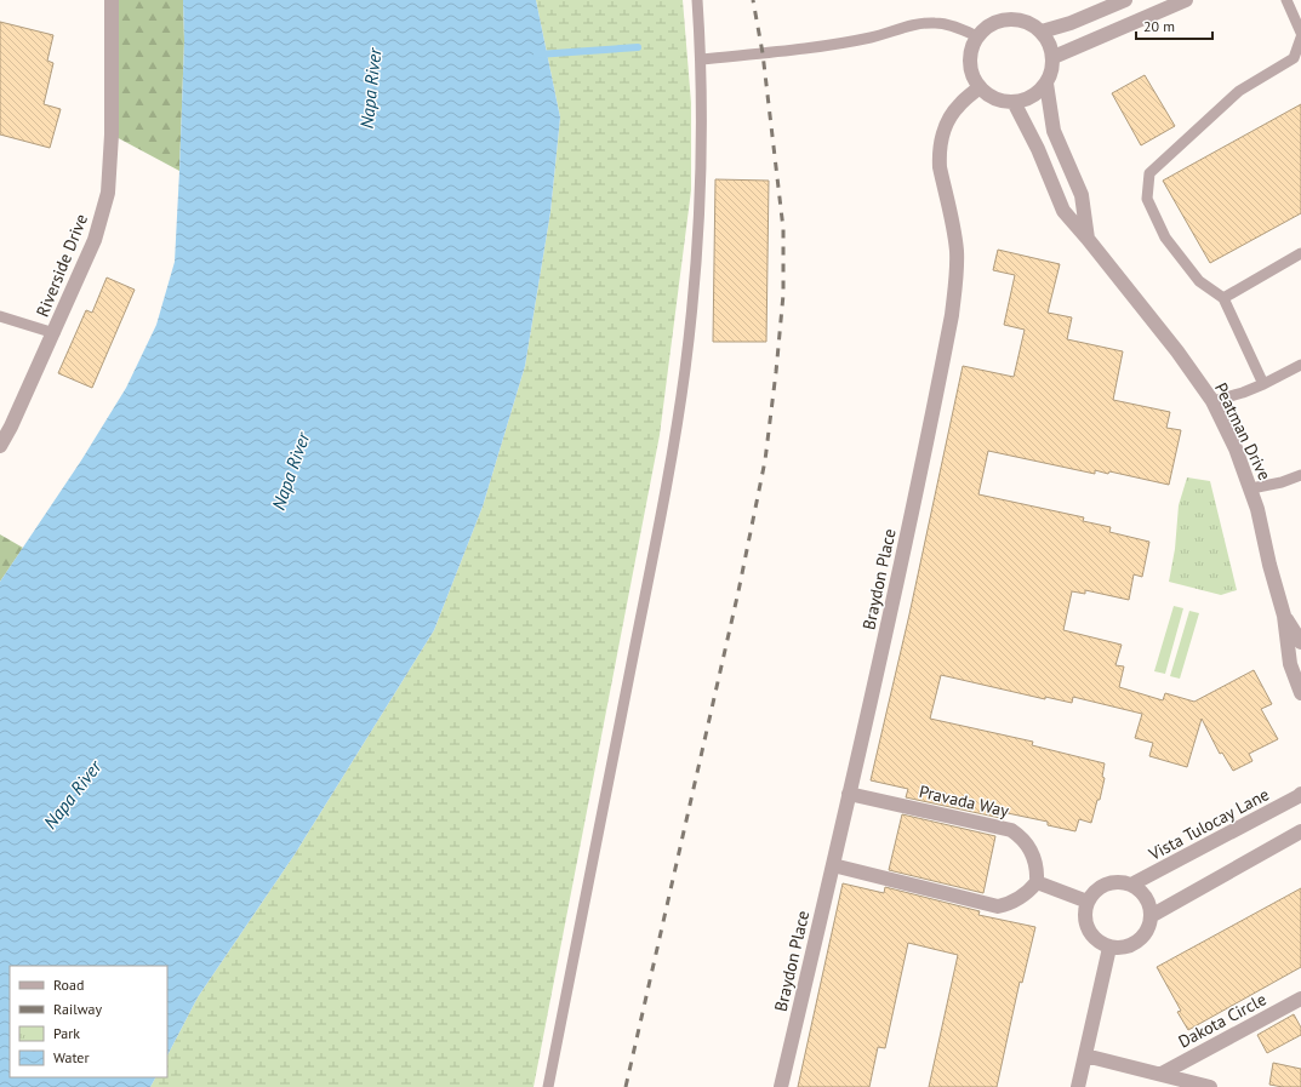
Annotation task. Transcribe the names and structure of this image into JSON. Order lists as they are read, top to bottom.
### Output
{
  "streets": {
    "street": [
      "Riverside Drive",
      "Peatman Drive",
      "Braydon Place",
      "Pravada Way",
      "Vista Tulocay Lane",
      "Dakota Circle"
    ]
  },
  "crossings": [
    ["Peatman Drive", "Braydon Place"],
    ["Braydon Place", "Pravada Way"]
  ],
  "water": ["Napa River"],
  "legend": [
    "Road",
    "Railway",
    "Park",
    "Water"
  ],
  "scale_bar": "20 m"
}
